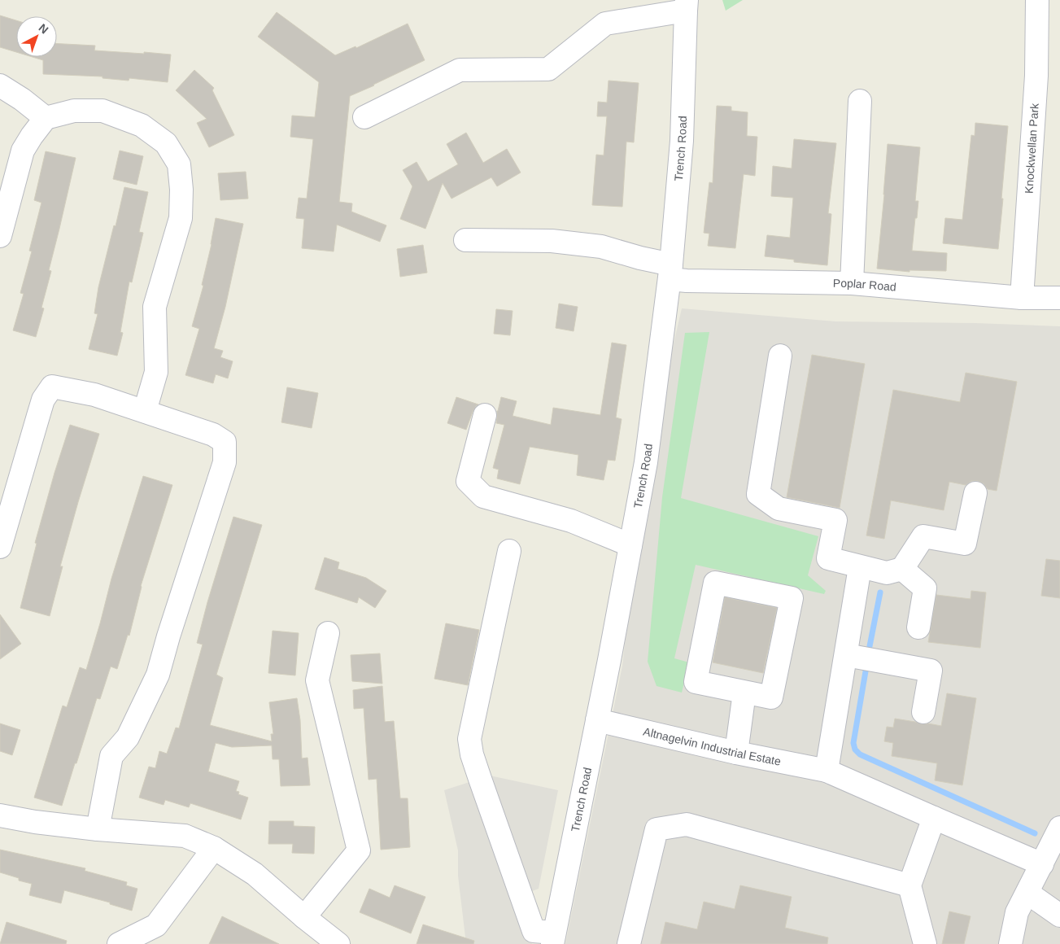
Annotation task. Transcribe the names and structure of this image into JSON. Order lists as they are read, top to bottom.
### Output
{
  "streets": {
    "street": [
      "Trench Road",
      "Knockwellan Park",
      "Poplar Road",
      "Altnagelvin Industrial Estate"
    ]
  },
  "crossings": [
    ["Trench Road", "Poplar Road"],
    ["Trench Road", "Altnagelvin Industrial Estate"],
    ["Knockwellan Park", "Poplar Road"]
  ],
  "north": "top right"
}
